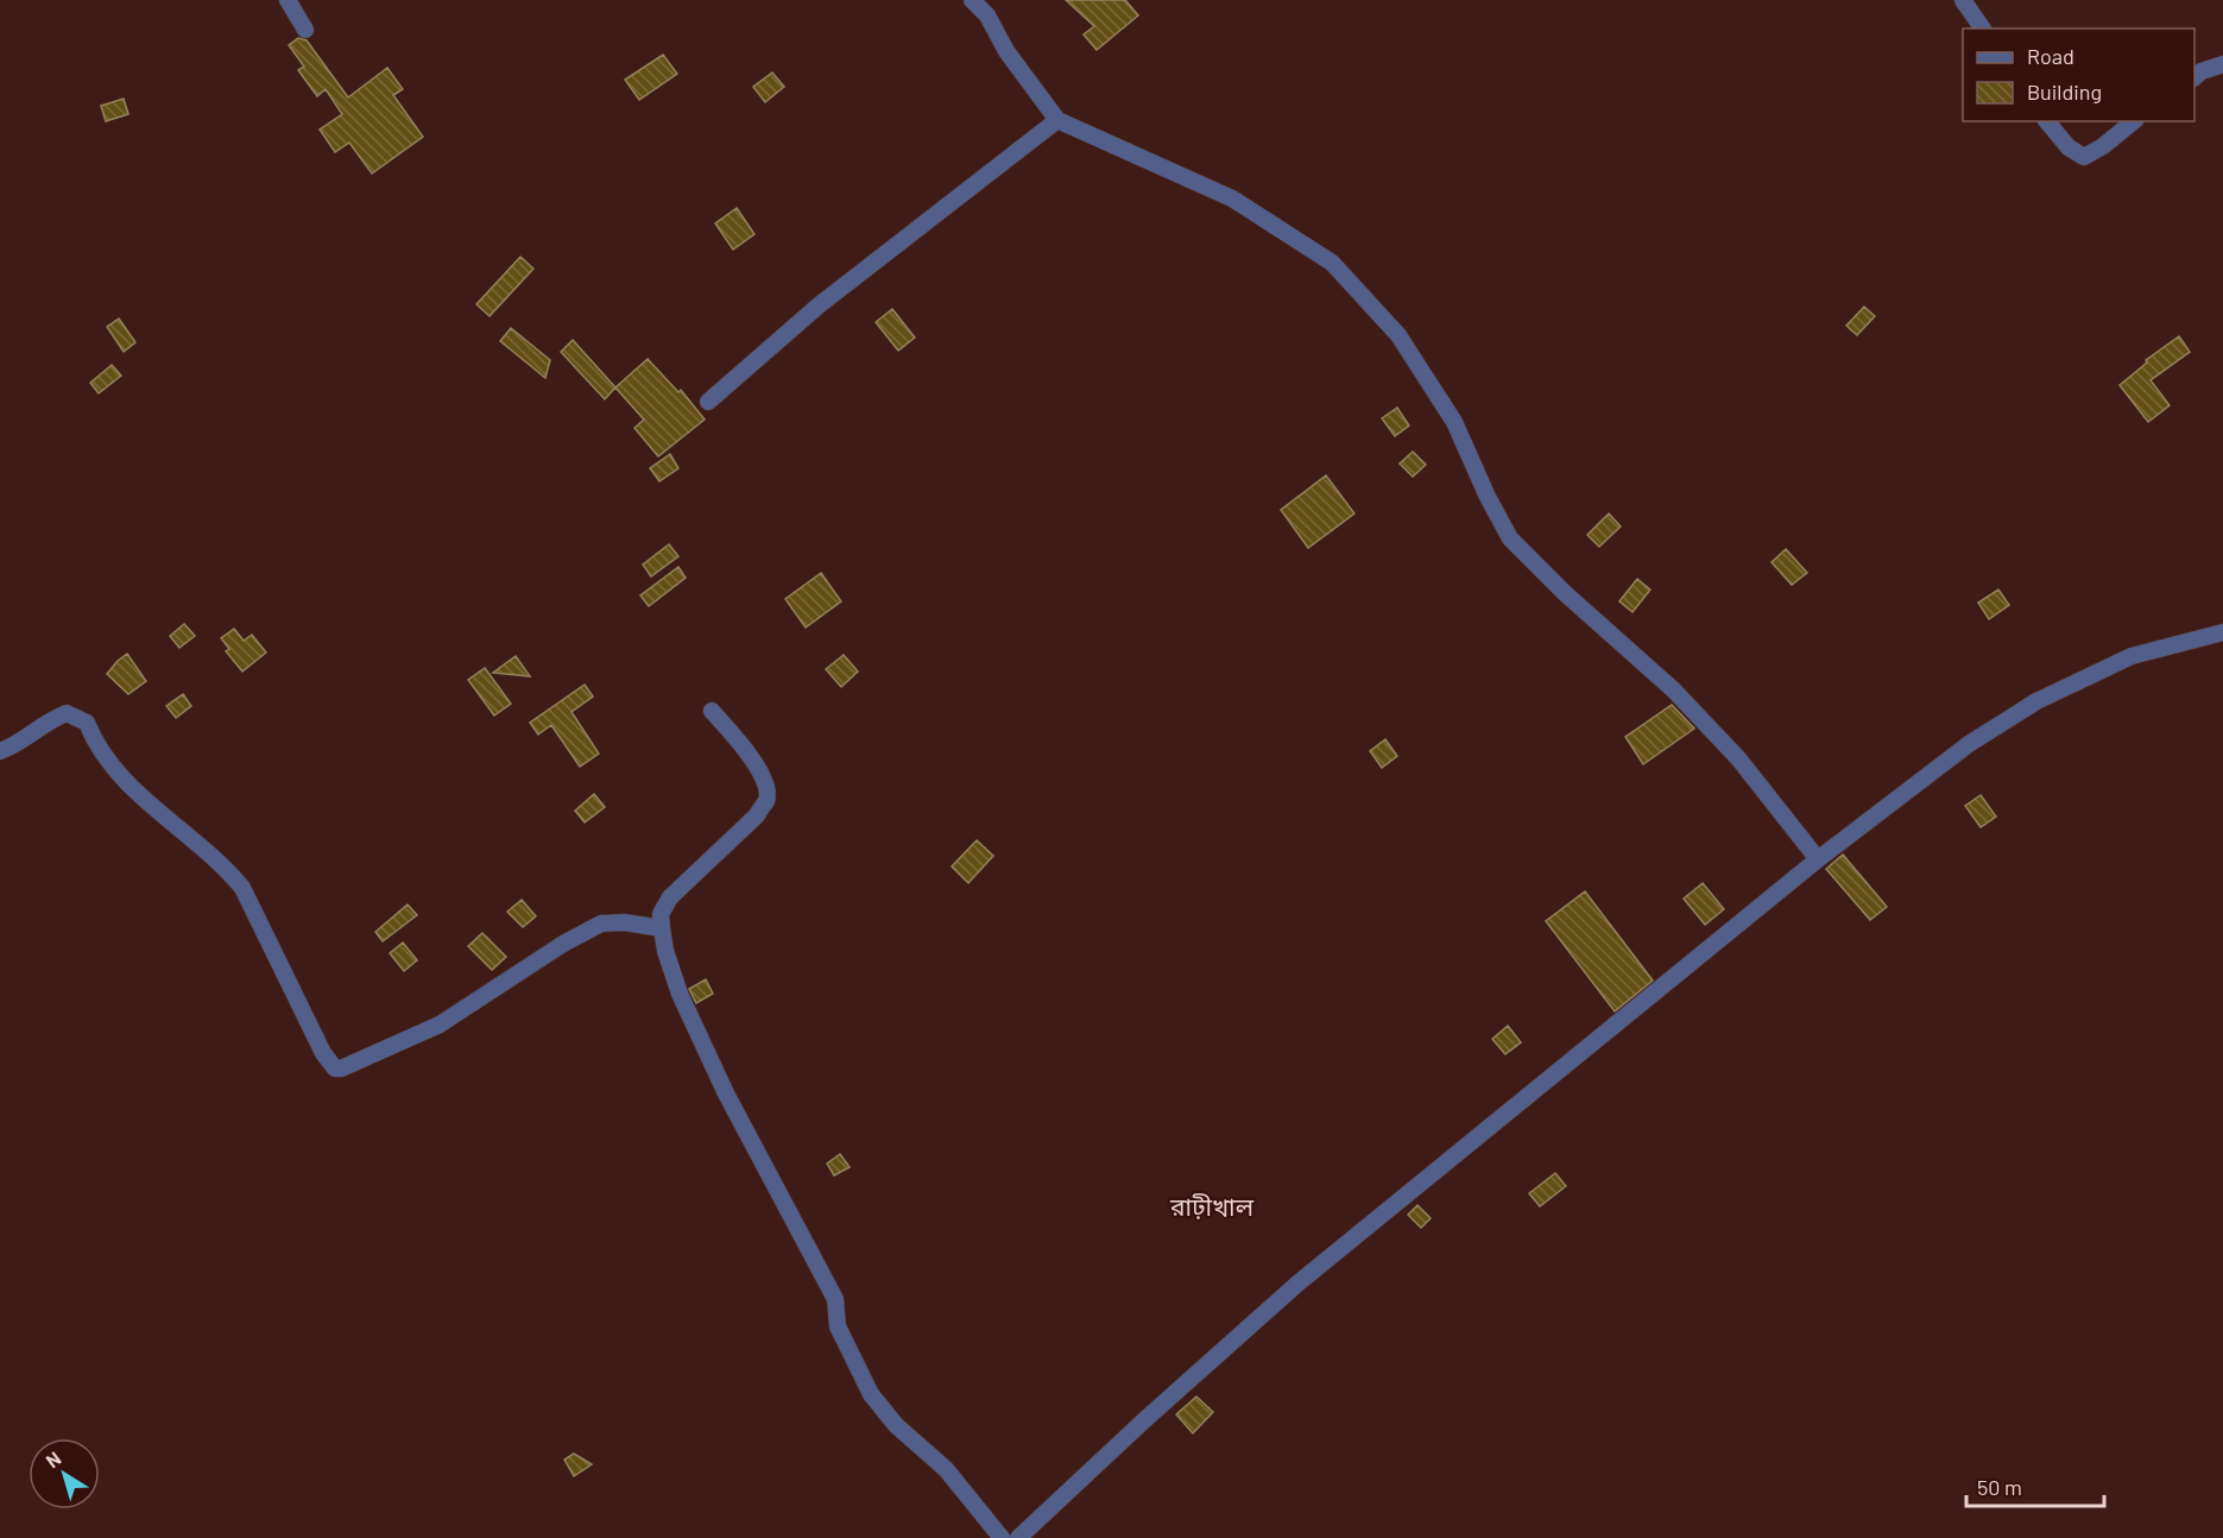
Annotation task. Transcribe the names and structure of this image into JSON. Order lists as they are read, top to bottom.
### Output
{
  "districts": ["রাঢ়ীখাল"],
  "legend": ["Road", "Building"],
  "scale_bar": "50 m",
  "north": "top left"
}
